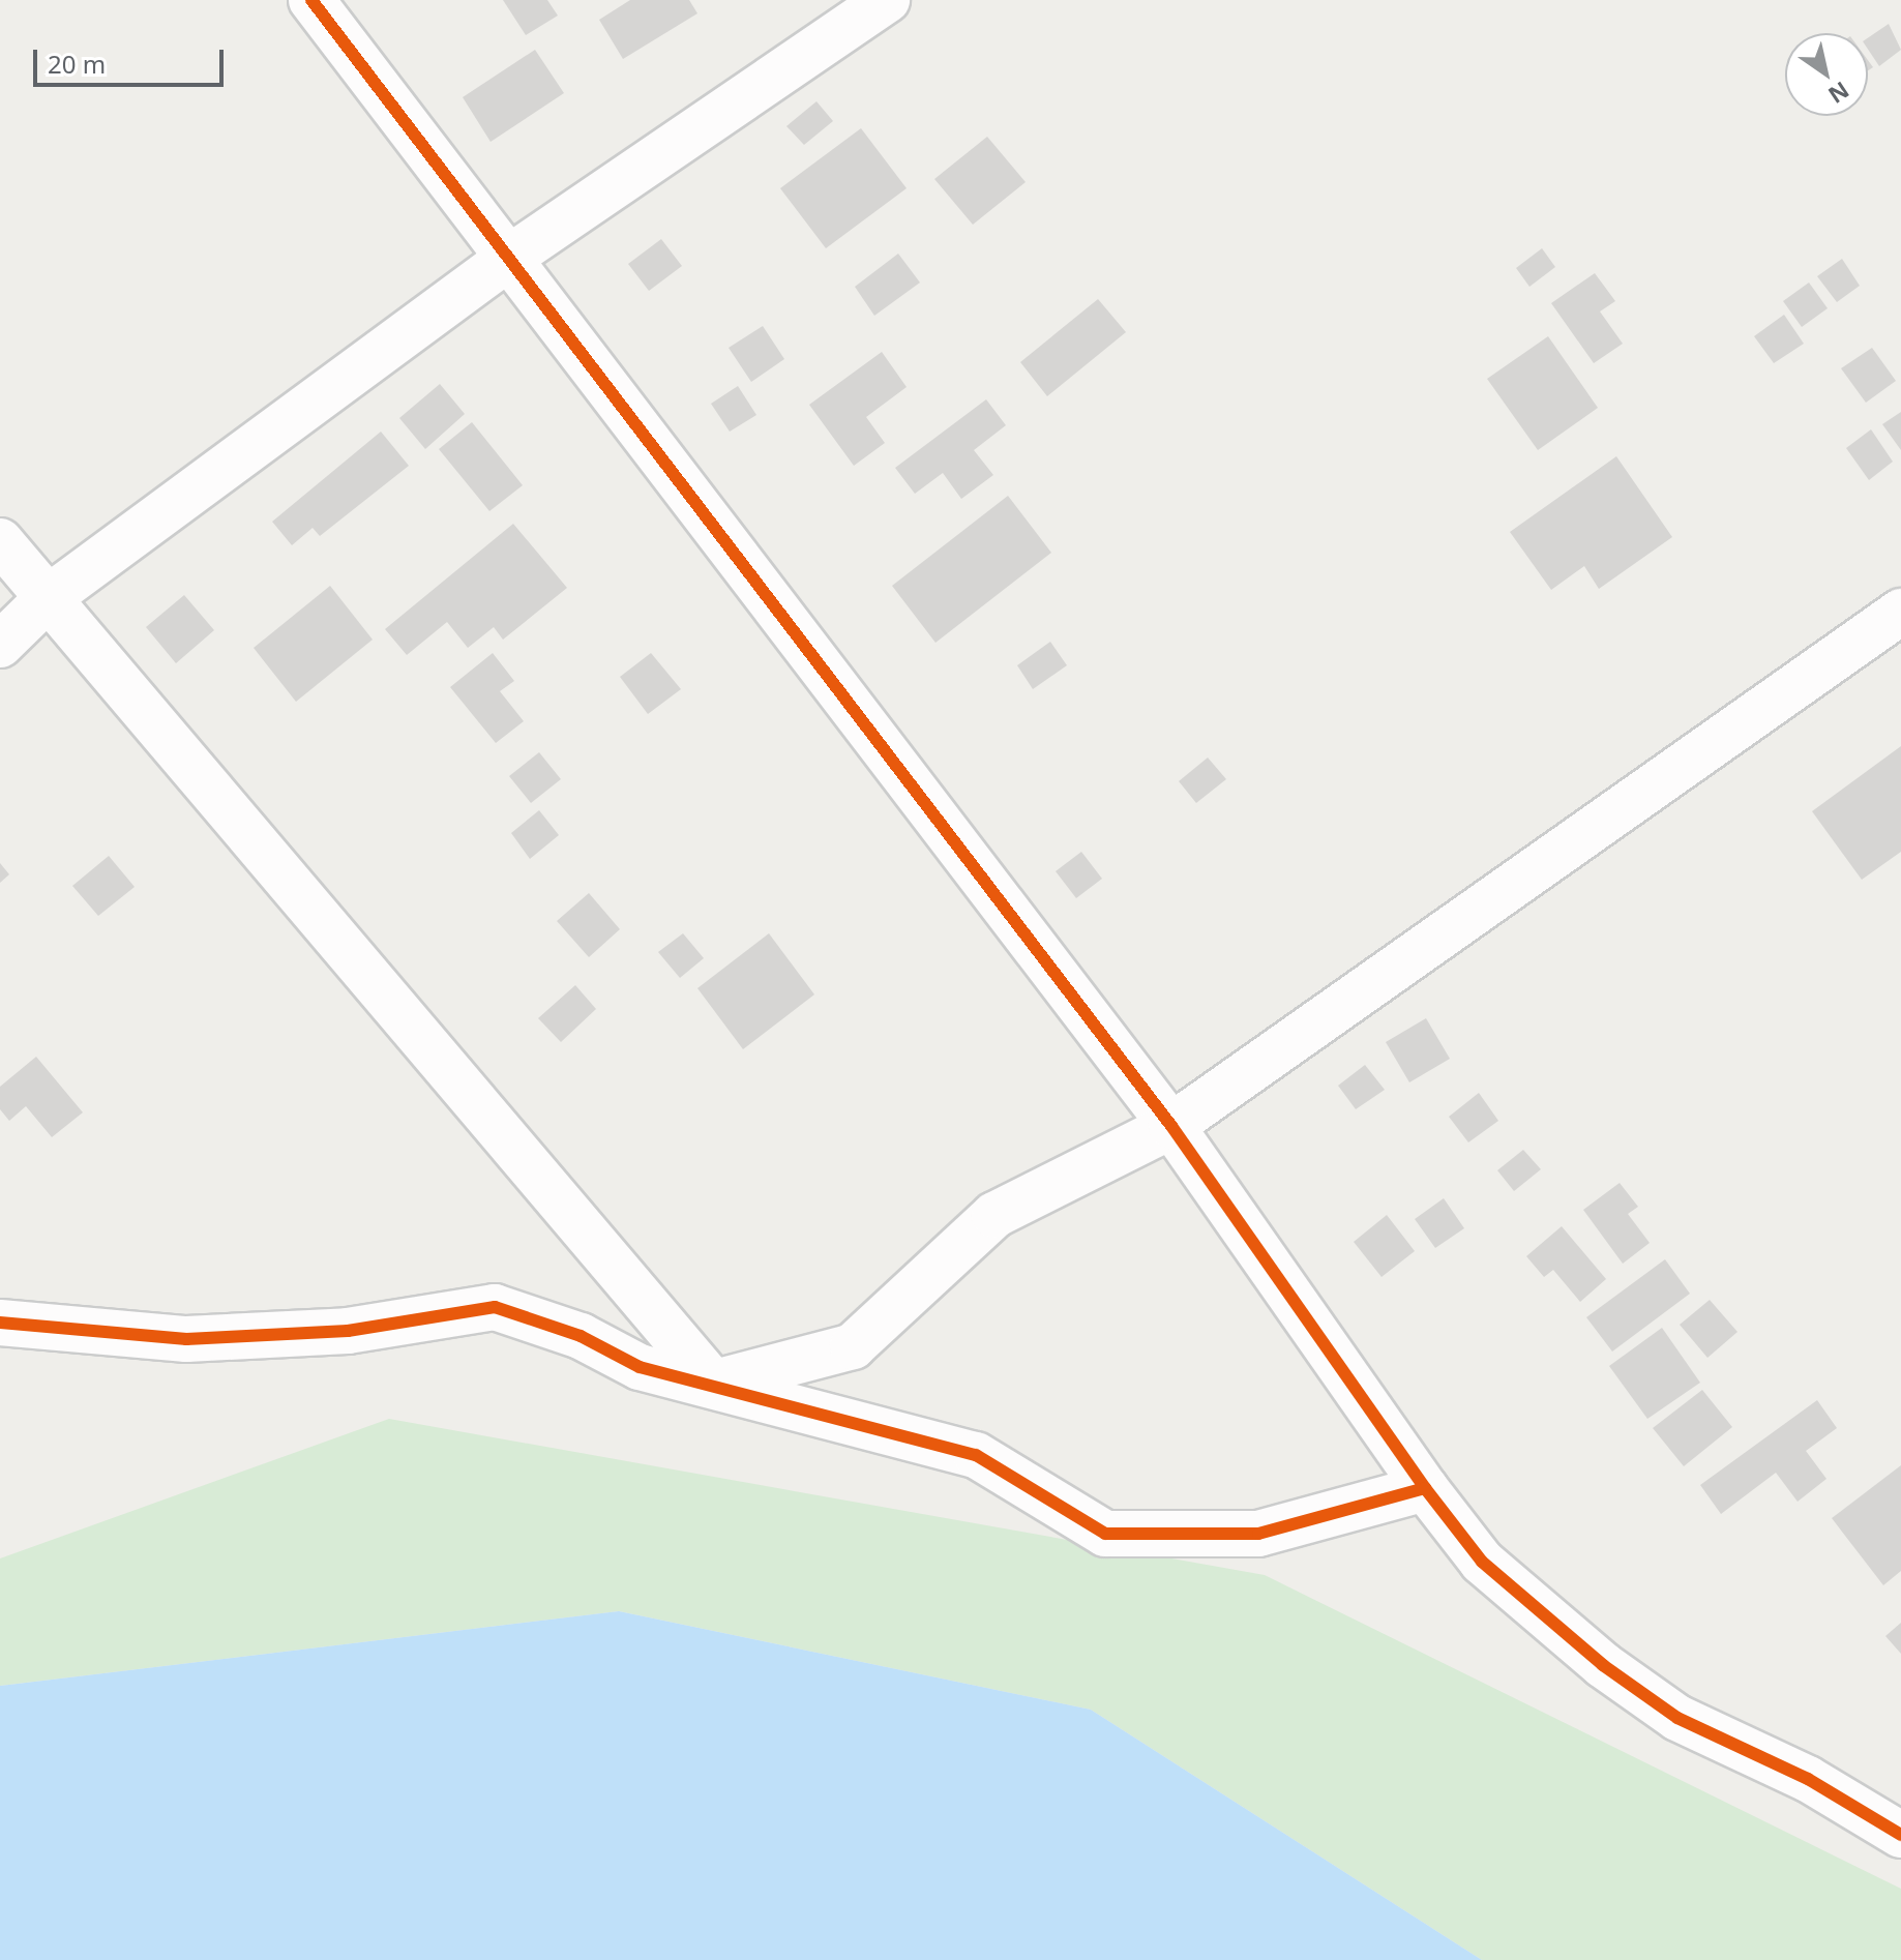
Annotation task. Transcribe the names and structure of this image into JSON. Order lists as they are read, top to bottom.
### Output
{
  "scale_bar": "20 m",
  "north": "bottom right"
}
